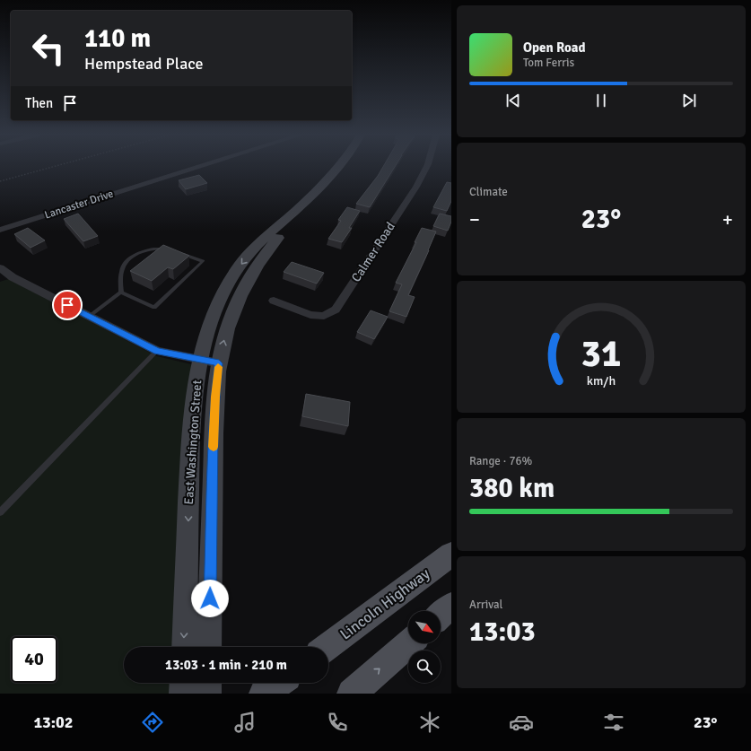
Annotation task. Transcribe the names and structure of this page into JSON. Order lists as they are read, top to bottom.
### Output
{
  "streets": {
    "main road": ["Lincoln Highway"],
    "street": ["Lancaster Drive", "Calmer Road", "East Washington Street"]
  },
  "north": "bottom right",
  "page": {
    "turn": ["110 m", "Hempstead Place"],
    "song": ["Open Road", "Tom Ferris"],
    "then": "Then",
    "tile": [
      "Climate",
      ["Range · 76%", "380 km"],
      ["Arrival", "13:03"]
    ],
    "heat": ["−", "23°", "+"],
    "limit": "40",
    "trip": "13:03 · 1 min · 210 m",
    "tabs": ["13:02", "23°"],
    "gauge": ["31", "km/h"]
  }
}
